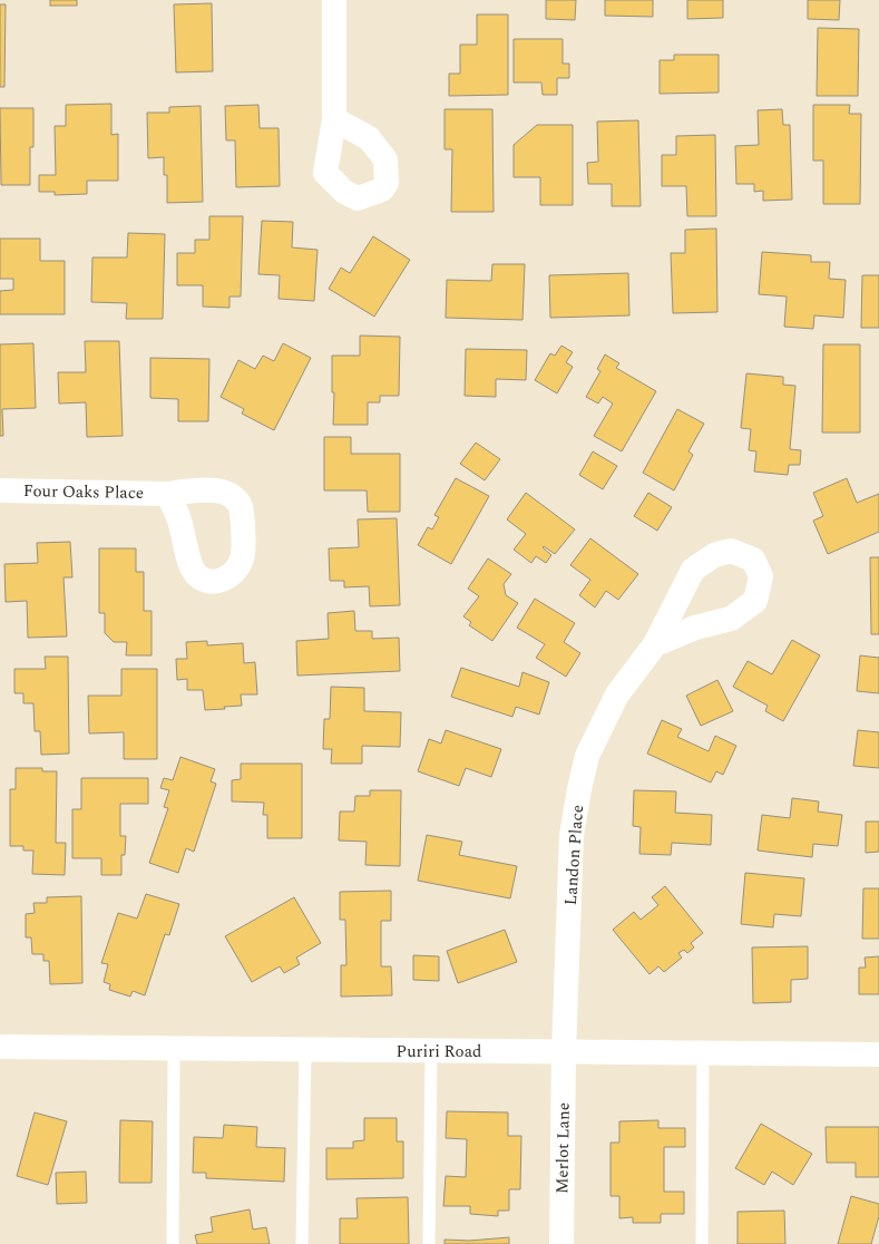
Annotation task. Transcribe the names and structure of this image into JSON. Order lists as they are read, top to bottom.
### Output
{
  "streets": {
    "street": [
      "Four Oaks Place",
      "Landon Place",
      "Puriri Road",
      "Merlot Lane"
    ]
  },
  "crossings": [
    ["Landon Place", "Puriri Road"],
    ["Landon Place", "Merlot Lane"],
    ["Puriri Road", "Merlot Lane"]
  ]
}
